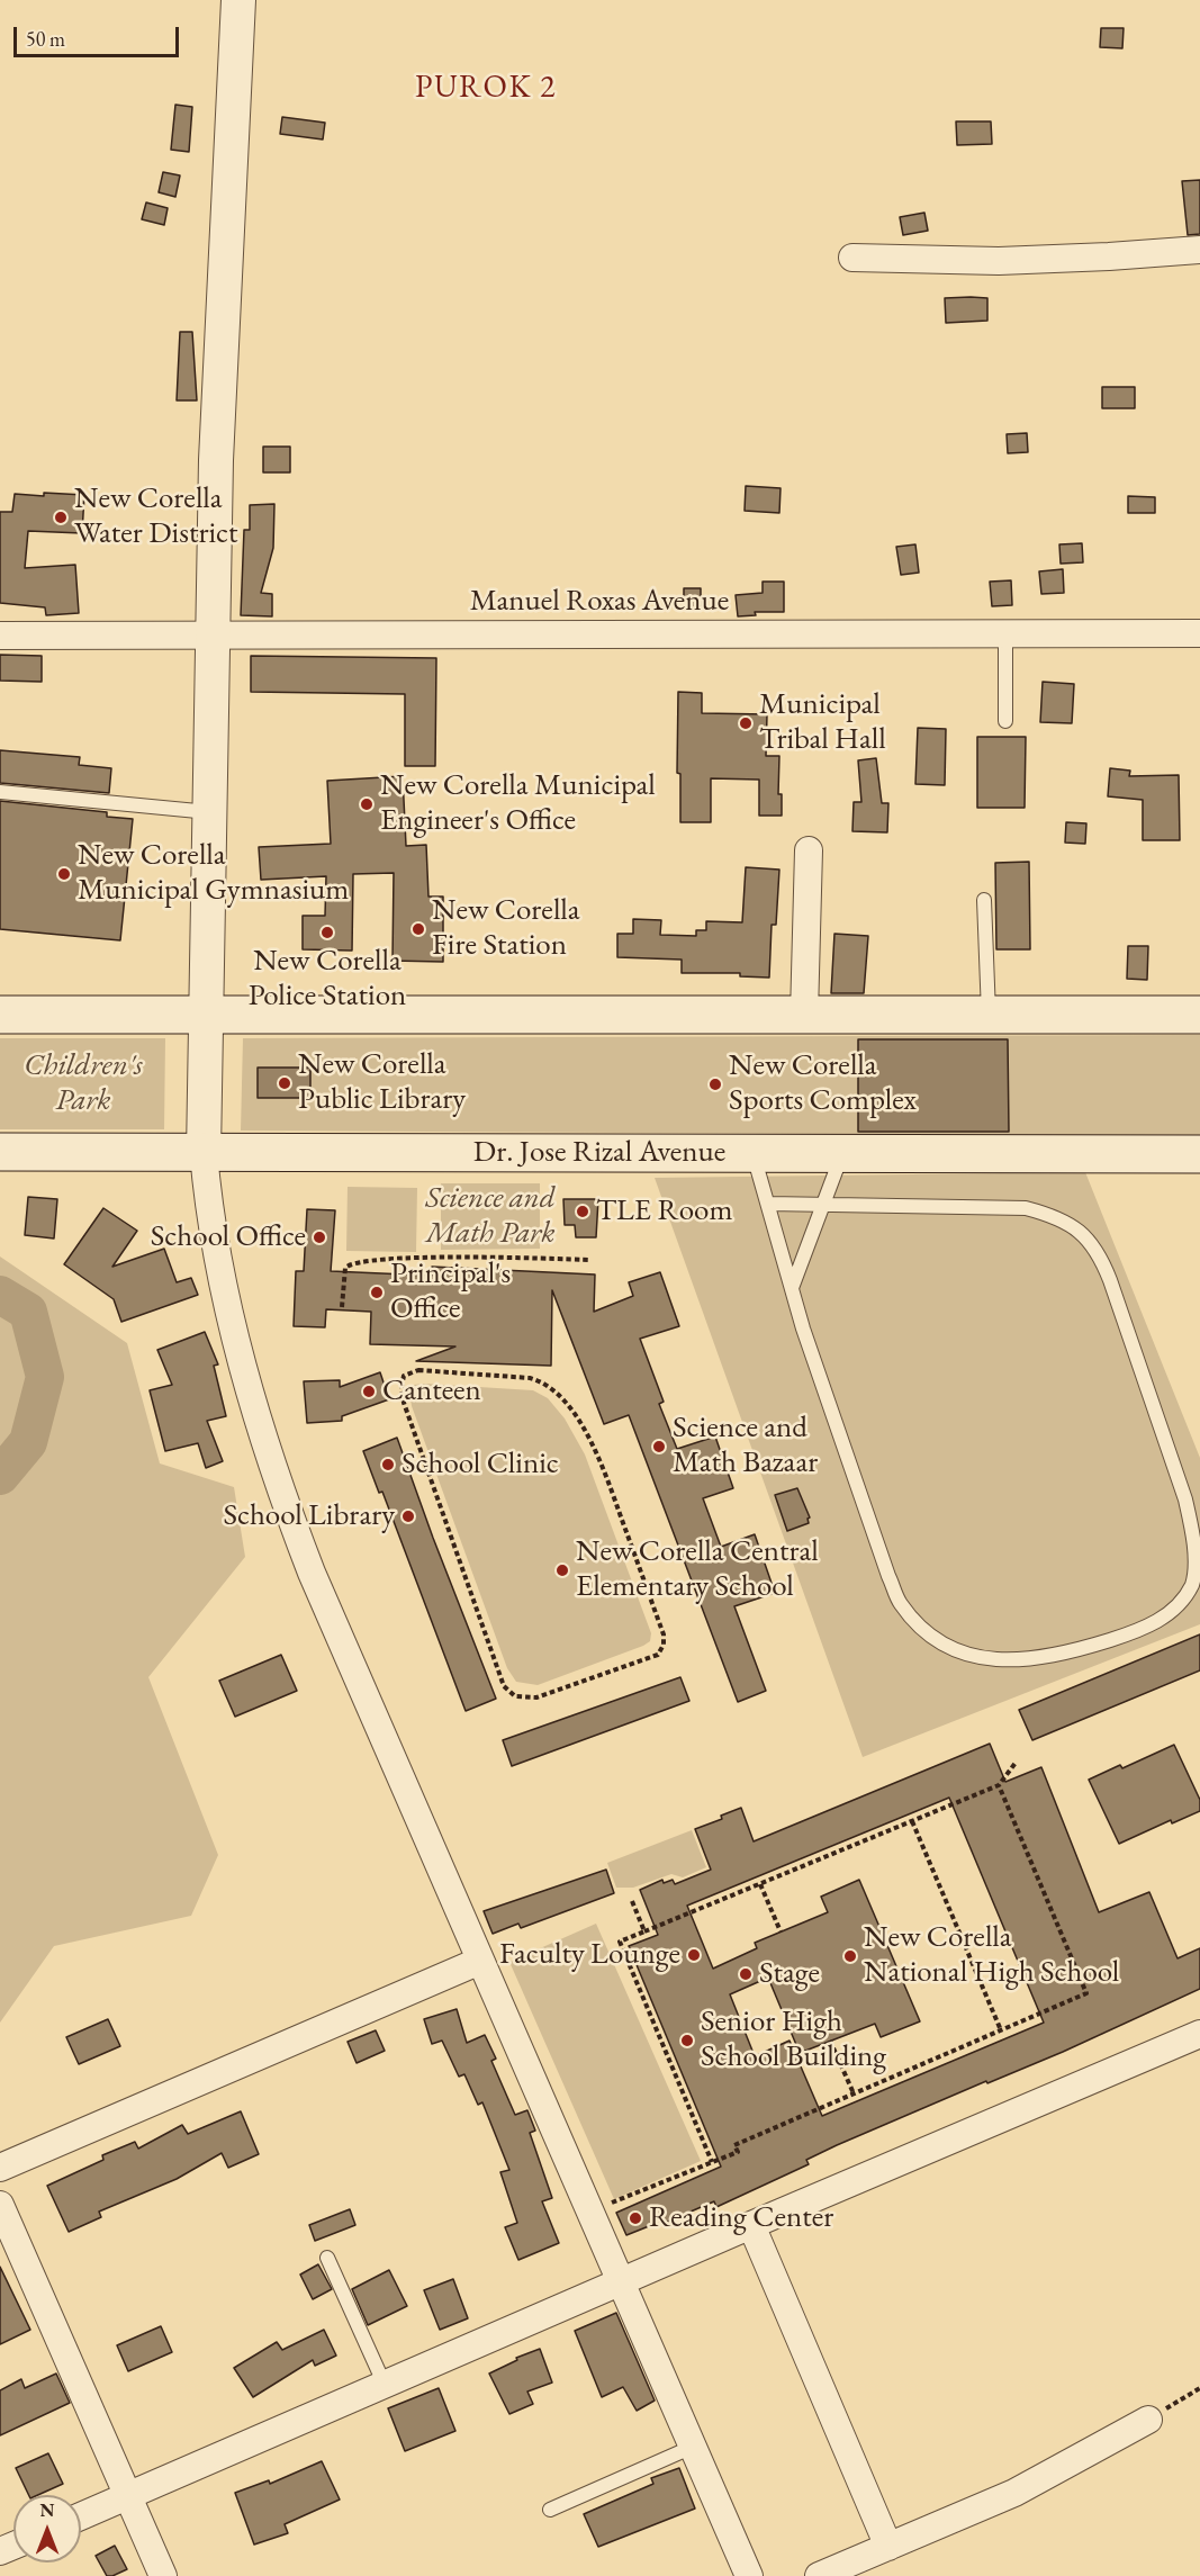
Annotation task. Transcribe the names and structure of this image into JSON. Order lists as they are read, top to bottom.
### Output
{
  "streets": {
    "main road": ["Dr. Jose Rizal Avenue"],
    "street": ["Manuel Roxas Avenue"]
  },
  "districts": ["PUROK 2"],
  "parks": ["Children's Park", "Science and Math Park"],
  "places": [
    "New Corella Water District",
    "Municipal Tribal Hall",
    "New Corella Municipal Engineer's Office",
    "New Corella Municipal Gymnasium",
    "New Corella Fire Station",
    "New Corella Police Station",
    "New Corella Public Library",
    "New Corella Sports Complex",
    "TLE Room",
    "School Office",
    "Principal's Office",
    "Canteen",
    "Science and Math Bazaar",
    "School Clinic",
    "School Library",
    "New Corella Central Elementary School",
    "Faculty Lounge",
    "New Corella National High School",
    "Stage",
    "Senior High School Building",
    "Reading Center"
  ],
  "scale_bar": "50 m",
  "north": "top"
}
